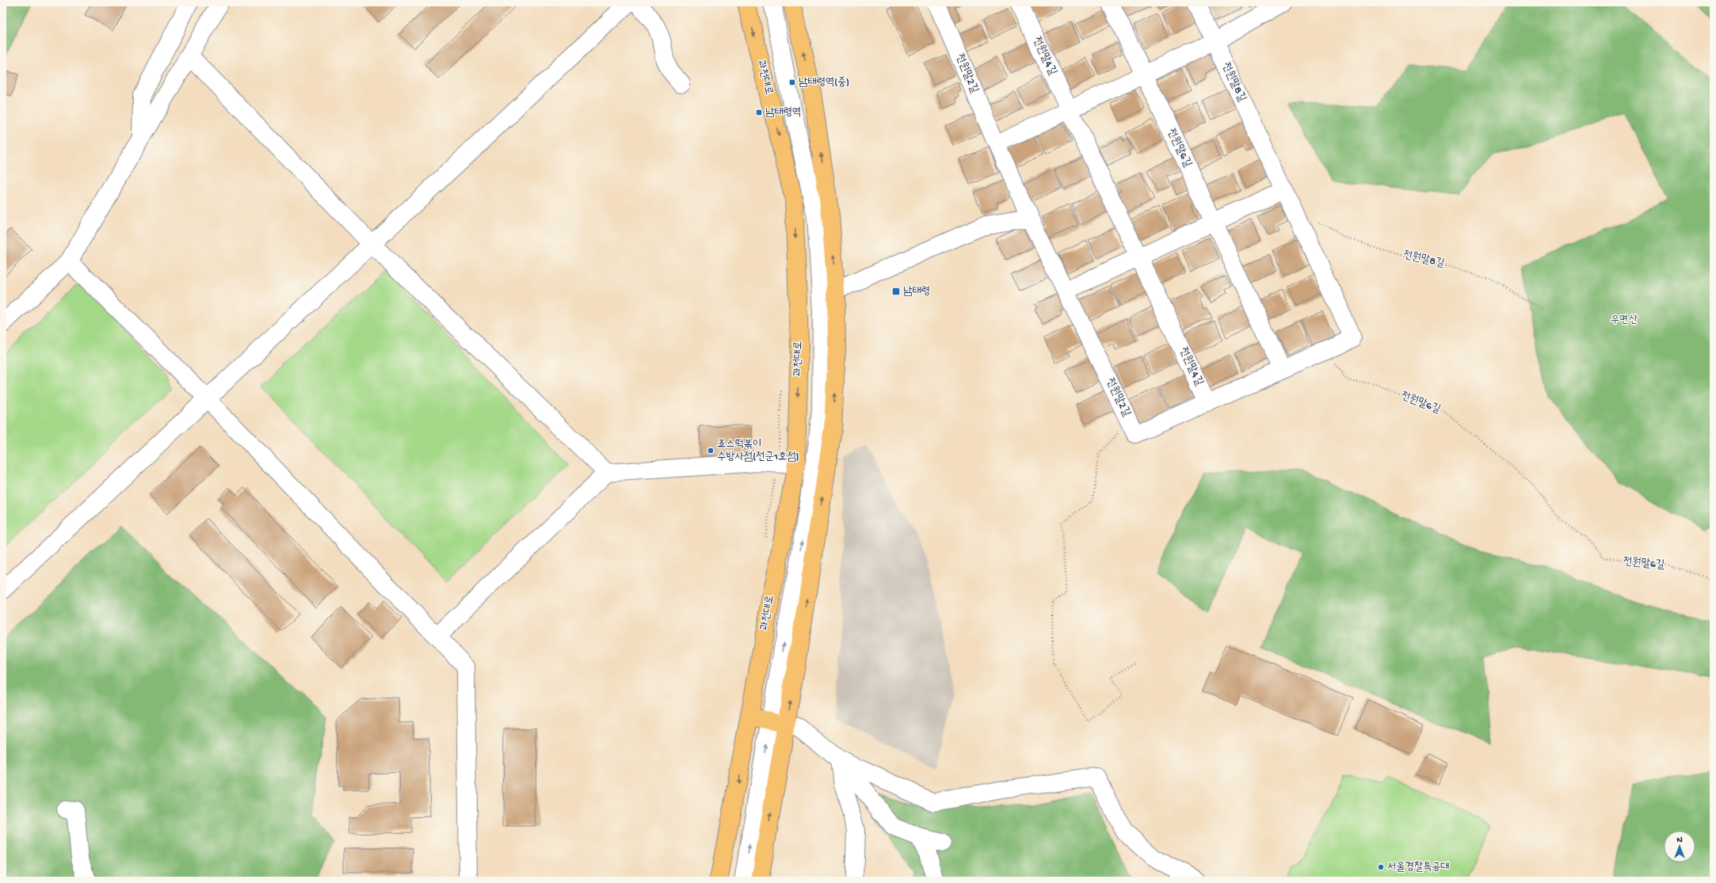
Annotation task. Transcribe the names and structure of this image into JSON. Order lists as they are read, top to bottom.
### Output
{
  "streets": {
    "main road": ["과천대로"],
    "street": [
      "전원말4길",
      "전원말2길",
      "전원말8길",
      "전원말6길"
    ]
  },
  "crossings": [
    ["전원말4길", "전원말2길"],
    ["전원말8길", "전원말6길"]
  ],
  "parks": ["우면산"],
  "places": {
    "transit": ["남태령역(중)", "남태령역", "남태령"],
    "other": ["죠스떡볶이 수방사점(전군1호점)", "서울경찰특공대"]
  },
  "north": "top"
}
